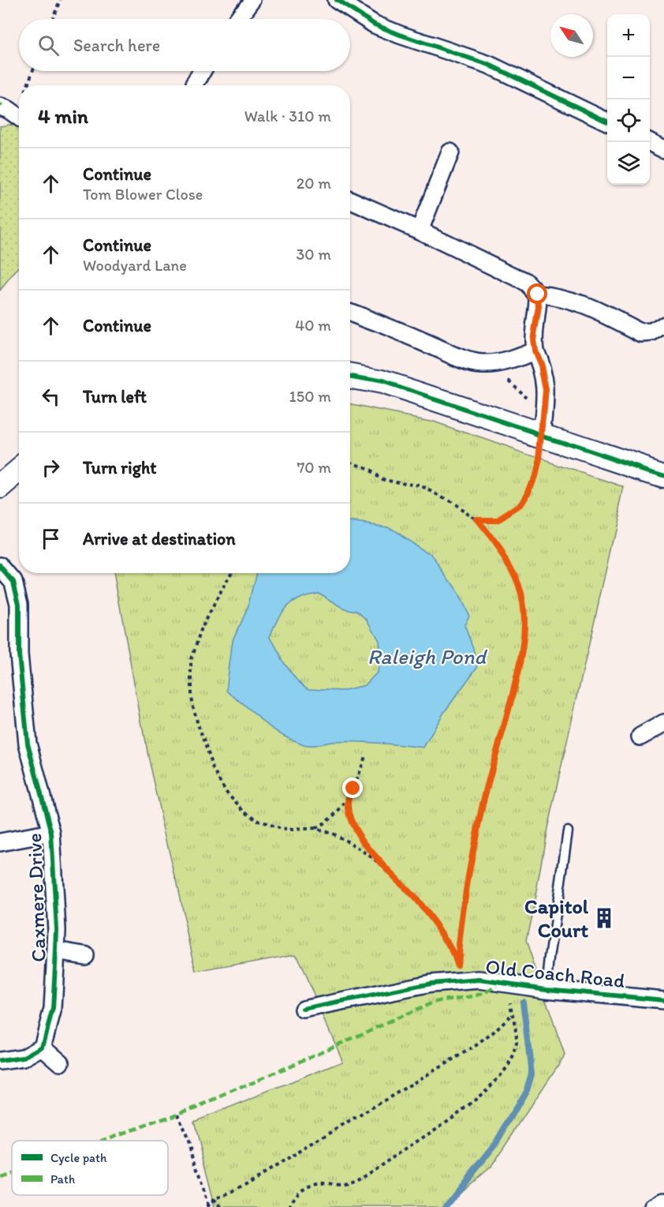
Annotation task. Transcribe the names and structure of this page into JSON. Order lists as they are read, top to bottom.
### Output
{
  "streets": {
    "street": ["Caxmere Drive", "Old Coach Road"]
  },
  "water": ["Raleigh Pond"],
  "places": {
    "building": ["Capitol Court"]
  },
  "legend": ["Cycle path", "Path"],
  "north": "top left",
  "page": {
    "map_buttons": ["+", "−"],
    "search": "Search here",
    "heading": ["4 min", "Walk · 310 m"],
    "list": [
      ["Continue", "Tom Blower Close", "20 m"],
      ["Continue", "Woodyard Lane", "30 m"],
      ["Continue", "40 m"],
      ["Turn left", "150 m"],
      ["Turn right", "70 m"],
      "Arrive at destination"
    ]
  }
}
